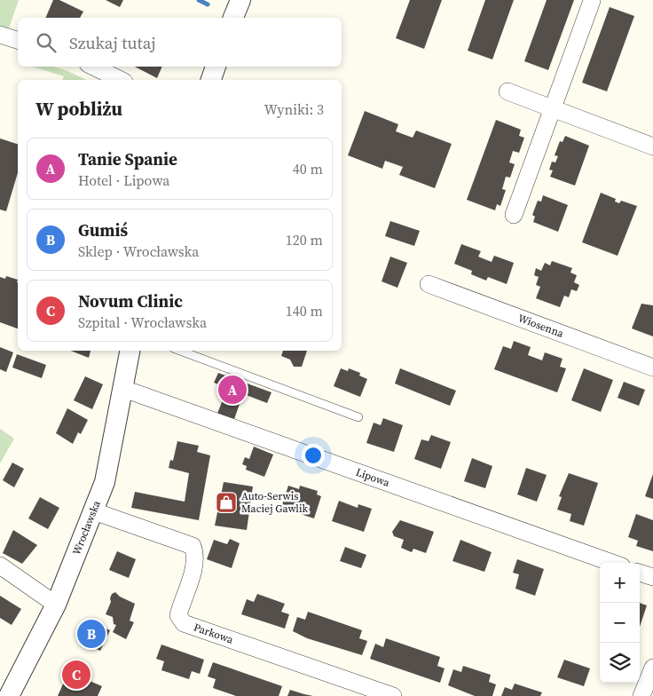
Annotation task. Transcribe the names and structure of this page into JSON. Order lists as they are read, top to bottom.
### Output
{
  "streets": {
    "street": [
      "Wiosenna",
      "Lipowa",
      "Wrocławska",
      "Parkowa"
    ]
  },
  "crossings": [
    ["Lipowa", "Wrocławska"],
    ["Wrocławska", "Parkowa"]
  ],
  "places": {
    "shop": ["Auto-Serwis Maciej Gawlik"]
  },
  "page": {
    "search": "Szukaj tutaj",
    "heading": ["W pobliżu", "Wyniki: 3"],
    "list": [
      {
        "mark": "A",
        "name": "Tanie Spanie",
        "note": "Hotel · Lipowa",
        "value": "40 m"
      },
      {
        "mark": "B",
        "name": "Gumiś",
        "note": "Sklep · Wrocławska",
        "value": "120 m"
      },
      {
        "mark": "C",
        "name": "Novum Clinic",
        "note": "Szpital · Wrocławska",
        "value": "140 m"
      }
    ],
    "pins": ["A", "B", "C"],
    "map_buttons": ["+", "−"]
  }
}
